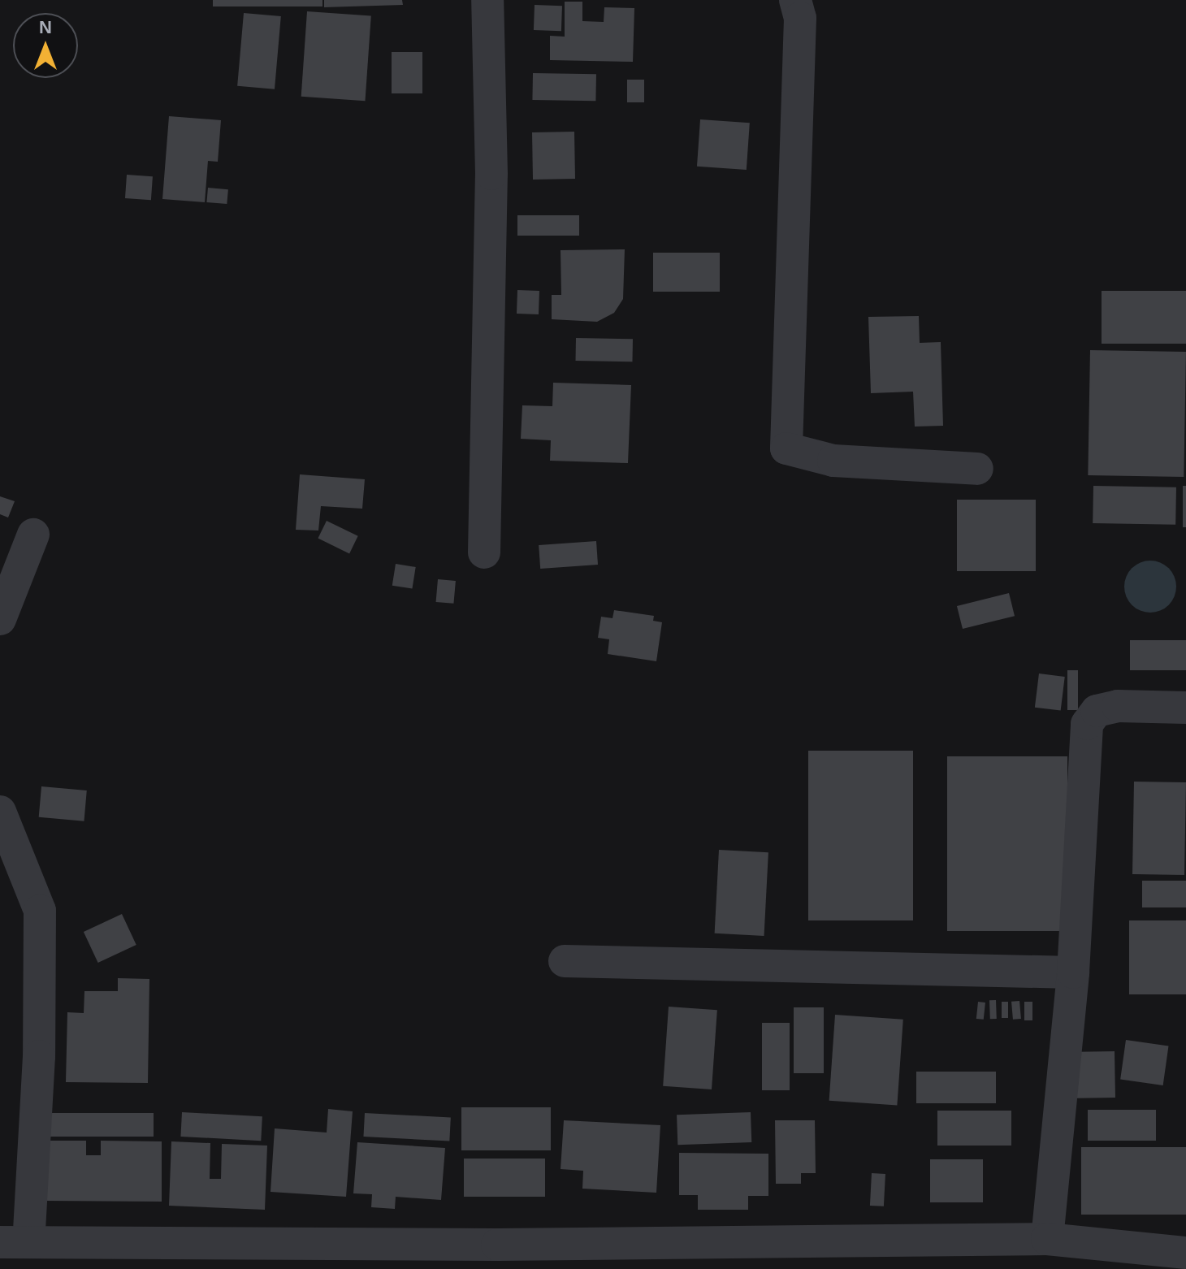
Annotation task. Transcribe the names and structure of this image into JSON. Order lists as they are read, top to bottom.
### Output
{
  "north": "top"
}
